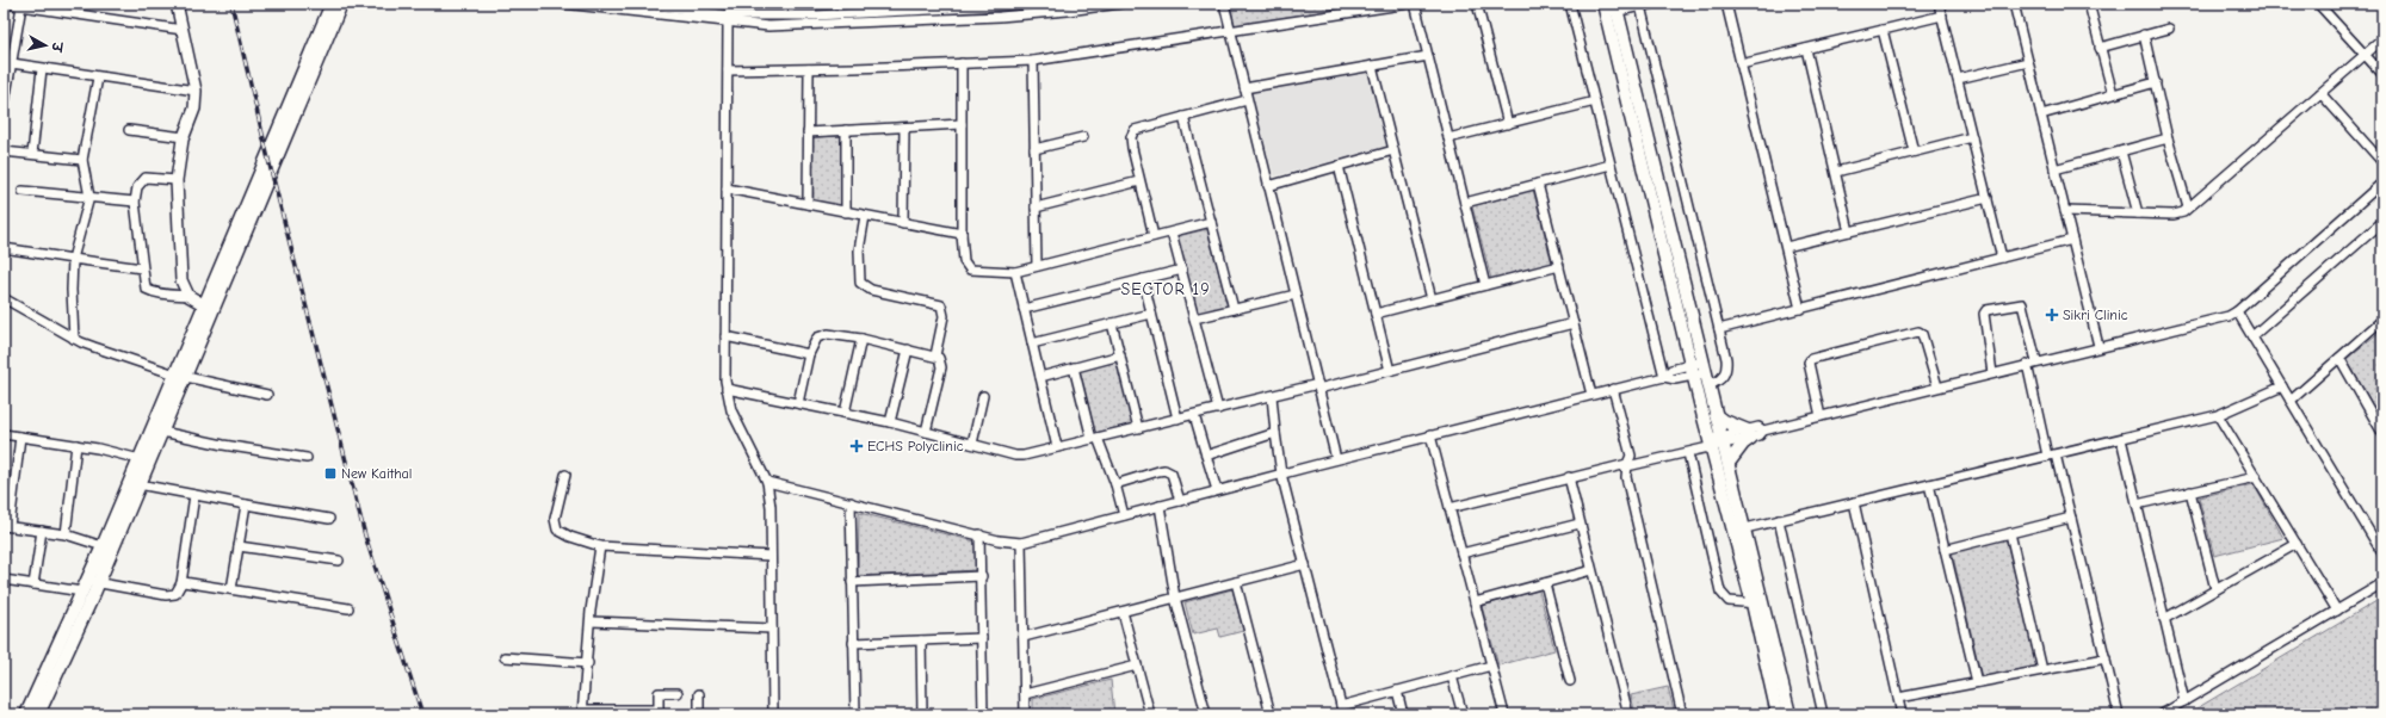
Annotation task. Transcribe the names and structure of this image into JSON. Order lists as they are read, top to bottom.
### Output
{
  "districts": ["SECTOR 19"],
  "places": {
    "health": ["Sikri Clinic", "ECHS Polyclinic"],
    "transit": ["New Kaithal"]
  },
  "north": "right"
}
